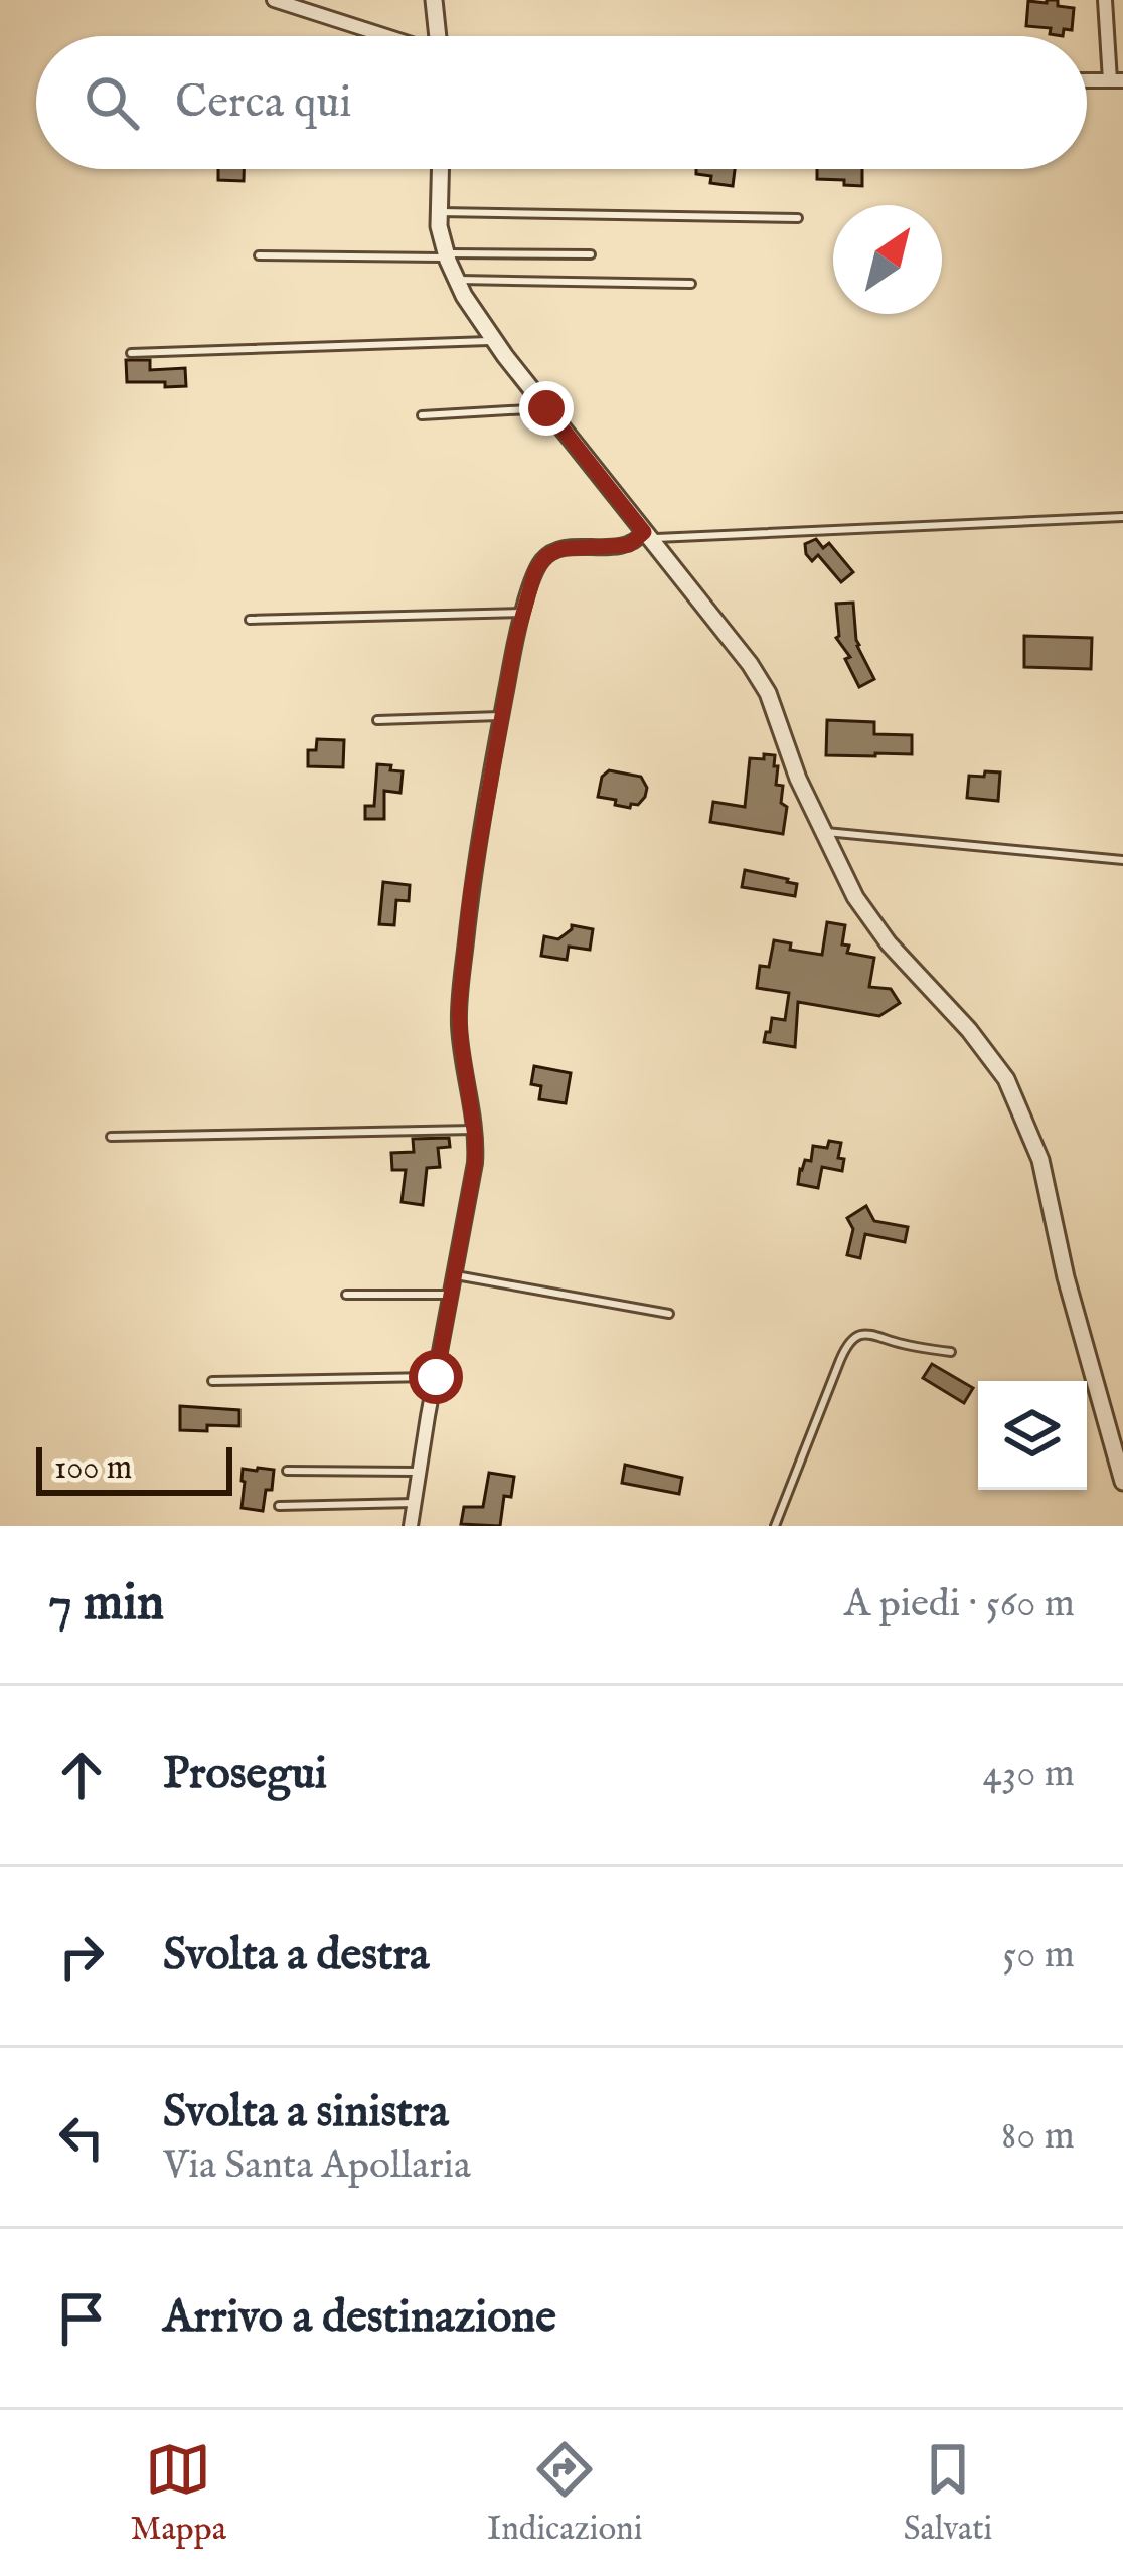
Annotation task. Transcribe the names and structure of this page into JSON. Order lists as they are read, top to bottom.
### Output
{
  "scale_bar": "100 m",
  "north": "top right",
  "page": {
    "search": "Cerca qui",
    "scale": "100 m",
    "heading": ["7 min", "A piedi · 560 m"],
    "list": [
      ["Prosegui", "430 m"],
      ["Svolta a destra", "50 m"],
      ["Svolta a sinistra", "Via Santa Apollaria", "80 m"],
      "Arrivo a destinazione"
    ],
    "nav": ["Mappa", "Indicazioni", "Salvati"]
  }
}
